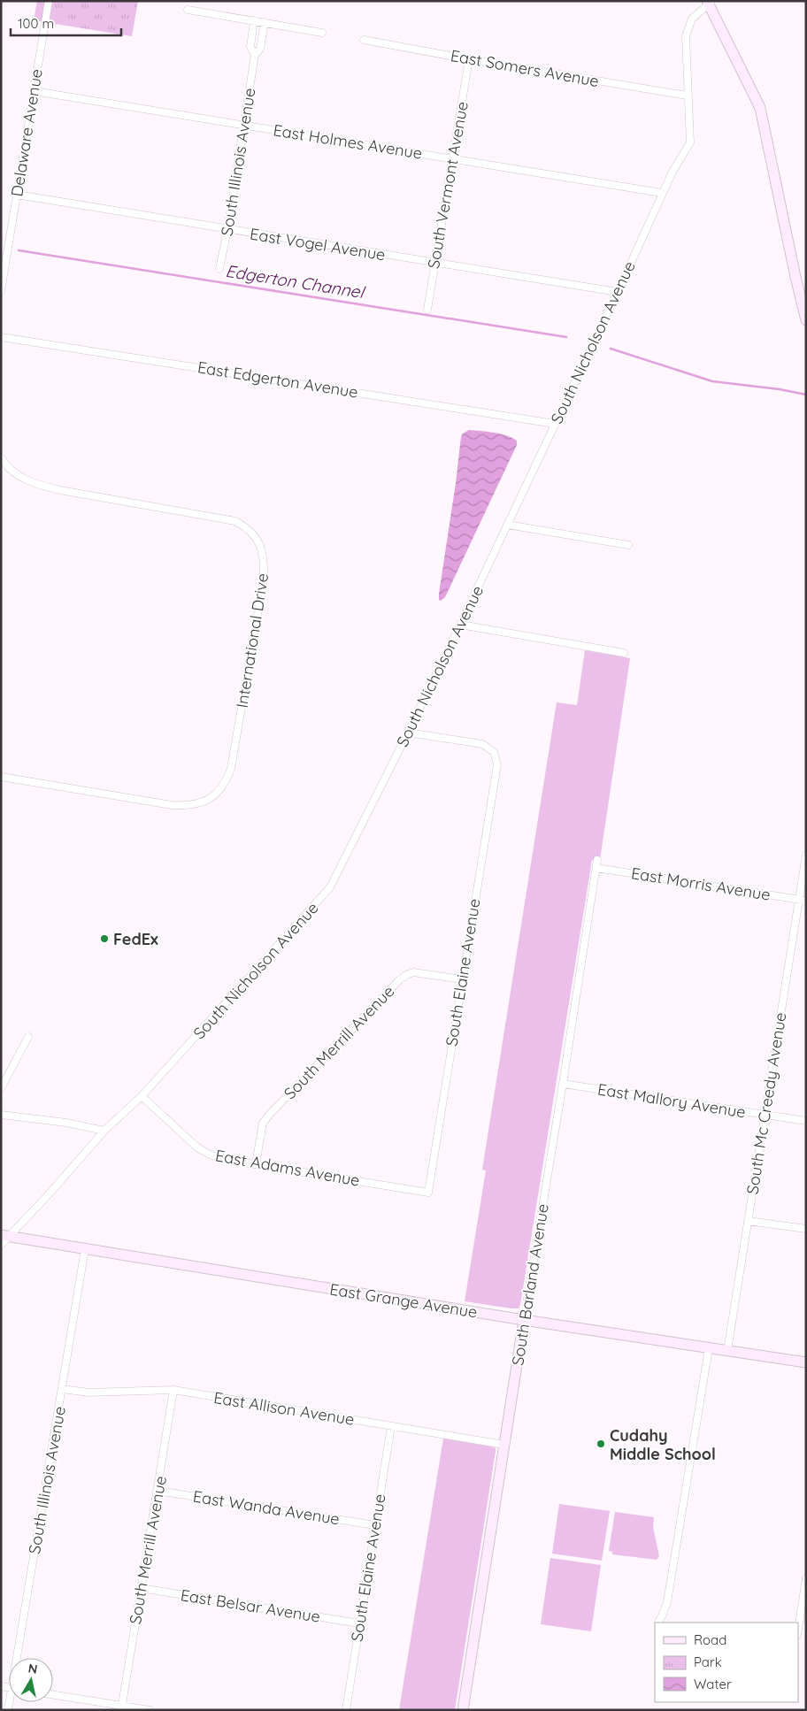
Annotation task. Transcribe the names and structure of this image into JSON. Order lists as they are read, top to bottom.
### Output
{
  "streets": {
    "street": [
      "East Somers Avenue",
      "Delaware Avenue",
      "East Holmes Avenue",
      "South Illinois Avenue",
      "South Vermont Avenue",
      "East Vogel Avenue",
      "South Nicholson Avenue",
      "East Edgerton Avenue",
      "International Drive",
      "East Morris Avenue",
      "South Elaine Avenue",
      "South Merrill Avenue",
      "East Mallory Avenue",
      "South Mc Creedy Avenue",
      "East Adams Avenue",
      "South Barland Avenue",
      "East Grange Avenue",
      "East Allison Avenue",
      "East Wanda Avenue",
      "East Belsar Avenue"
    ]
  },
  "crossings": [
    ["East Somers Avenue", "South Vermont Avenue"],
    ["East Somers Avenue", "South Nicholson Avenue"],
    ["Delaware Avenue", "East Holmes Avenue"],
    ["Delaware Avenue", "East Vogel Avenue"],
    ["East Holmes Avenue", "South Illinois Avenue"],
    ["East Holmes Avenue", "South Vermont Avenue"],
    ["East Holmes Avenue", "South Nicholson Avenue"],
    ["South Illinois Avenue", "East Vogel Avenue"],
    ["South Illinois Avenue", "East Grange Avenue"],
    ["South Illinois Avenue", "East Allison Avenue"],
    ["South Vermont Avenue", "East Vogel Avenue"],
    ["East Vogel Avenue", "South Nicholson Avenue"],
    ["South Nicholson Avenue", "East Edgerton Avenue"],
    ["South Nicholson Avenue", "South Elaine Avenue"],
    ["South Nicholson Avenue", "East Adams Avenue"],
    ["South Nicholson Avenue", "East Grange Avenue"],
    ["East Morris Avenue", "South Mc Creedy Avenue"],
    ["East Morris Avenue", "South Barland Avenue"],
    ["South Elaine Avenue", "South Merrill Avenue"],
    ["South Elaine Avenue", "East Adams Avenue"],
    ["South Elaine Avenue", "East Allison Avenue"],
    ["South Elaine Avenue", "East Wanda Avenue"],
    ["South Elaine Avenue", "East Belsar Avenue"],
    ["South Merrill Avenue", "East Adams Avenue"],
    ["South Merrill Avenue", "East Allison Avenue"],
    ["South Merrill Avenue", "East Wanda Avenue"],
    ["South Merrill Avenue", "East Belsar Avenue"],
    ["East Mallory Avenue", "South Mc Creedy Avenue"],
    ["East Mallory Avenue", "South Barland Avenue"],
    ["South Mc Creedy Avenue", "East Grange Avenue"],
    ["South Barland Avenue", "East Grange Avenue"],
    ["South Barland Avenue", "East Allison Avenue"]
  ],
  "water": ["Edgerton Channel"],
  "places": ["FedEx", "Cudahy Middle School"],
  "legend": ["Road", "Park", "Water"],
  "scale_bar": "100 m",
  "north": "top"
}
